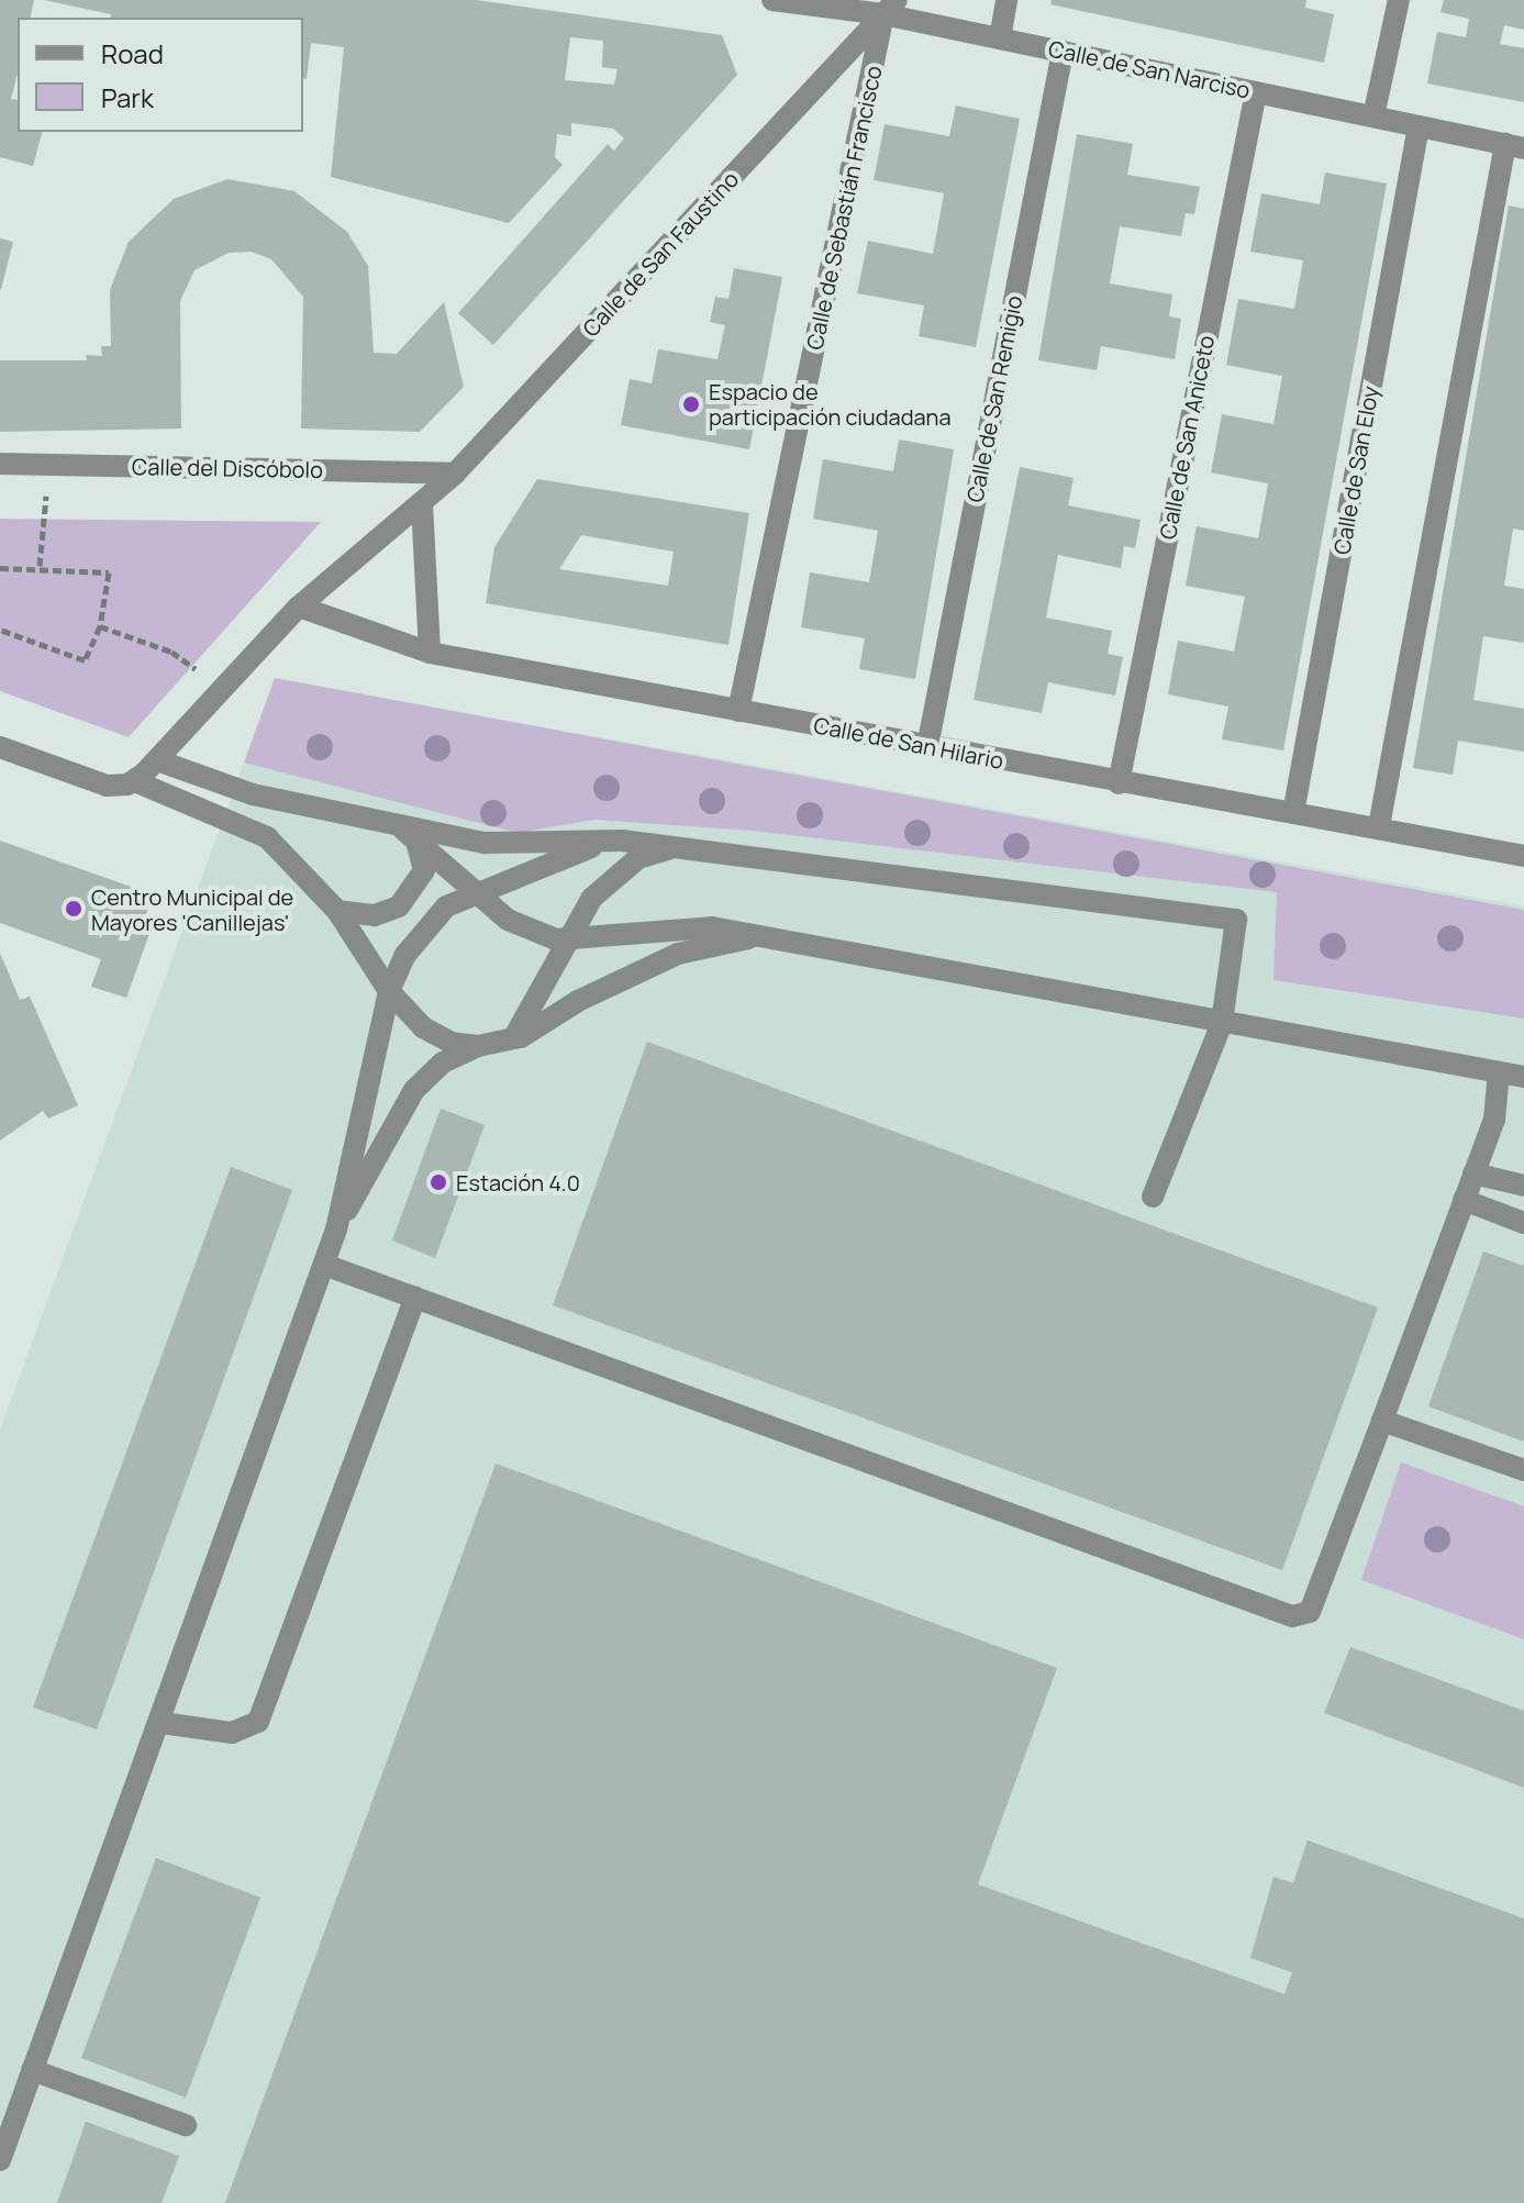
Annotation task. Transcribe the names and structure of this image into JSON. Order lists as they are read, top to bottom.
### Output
{
  "streets": {
    "street": [
      "Calle de San Narciso",
      "Calle de Sebastián Francisco",
      "Calle de San Faustino",
      "Calle de San Remigio",
      "Calle de San Aniceto",
      "Calle del Discóbolo",
      "Calle de San Eloy",
      "Calle de San Hilario"
    ]
  },
  "crossings": [
    ["Calle de San Narciso", "Calle de Sebastián Francisco"],
    ["Calle de San Narciso", "Calle de San Faustino"],
    ["Calle de San Narciso", "Calle de San Remigio"],
    ["Calle de San Narciso", "Calle de San Aniceto"],
    ["Calle de San Narciso", "Calle de San Eloy"],
    ["Calle de Sebastián Francisco", "Calle de San Faustino"],
    ["Calle de Sebastián Francisco", "Calle de San Hilario"],
    ["Calle de San Faustino", "Calle del Discóbolo"],
    ["Calle de San Faustino", "Calle de San Hilario"],
    ["Calle de San Remigio", "Calle de San Hilario"],
    ["Calle de San Aniceto", "Calle de San Hilario"],
    ["Calle de San Eloy", "Calle de San Hilario"]
  ],
  "places": ["Espacio de participación ciudadana", "Centro Municipal de Mayores 'Canillejas'", "Estación 4.0"],
  "legend": ["Road", "Park"]
}
